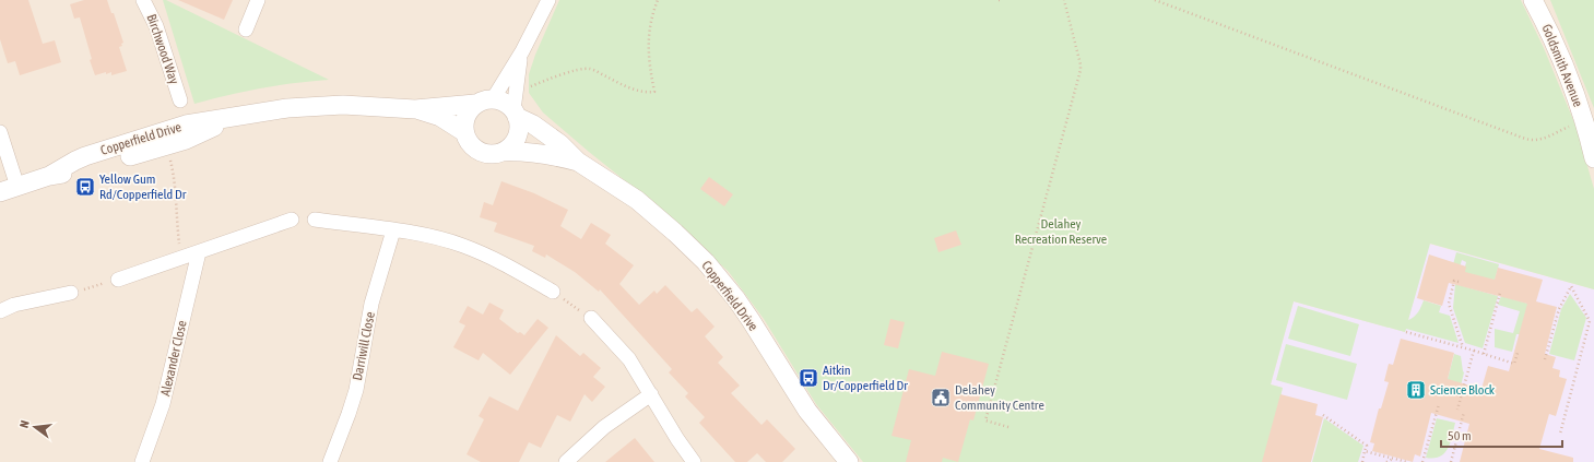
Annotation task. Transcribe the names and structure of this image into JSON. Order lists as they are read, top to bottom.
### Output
{
  "streets": {
    "street": [
      "Birchwood Way",
      "Goldsmith Avenue",
      "Copperfield Drive",
      "Darriwill Close",
      "Alexander Close"
    ]
  },
  "parks": ["Delahey Recreation Reserve"],
  "places": {
    "bus stop": ["Yellow Gum Rd/Copperfield Dr", "Aitkin Dr/Copperfield Dr"],
    "building": ["Science Block"],
    "public building": ["Delahey Community Centre"]
  },
  "scale_bar": "50 m",
  "north": "left"
}
